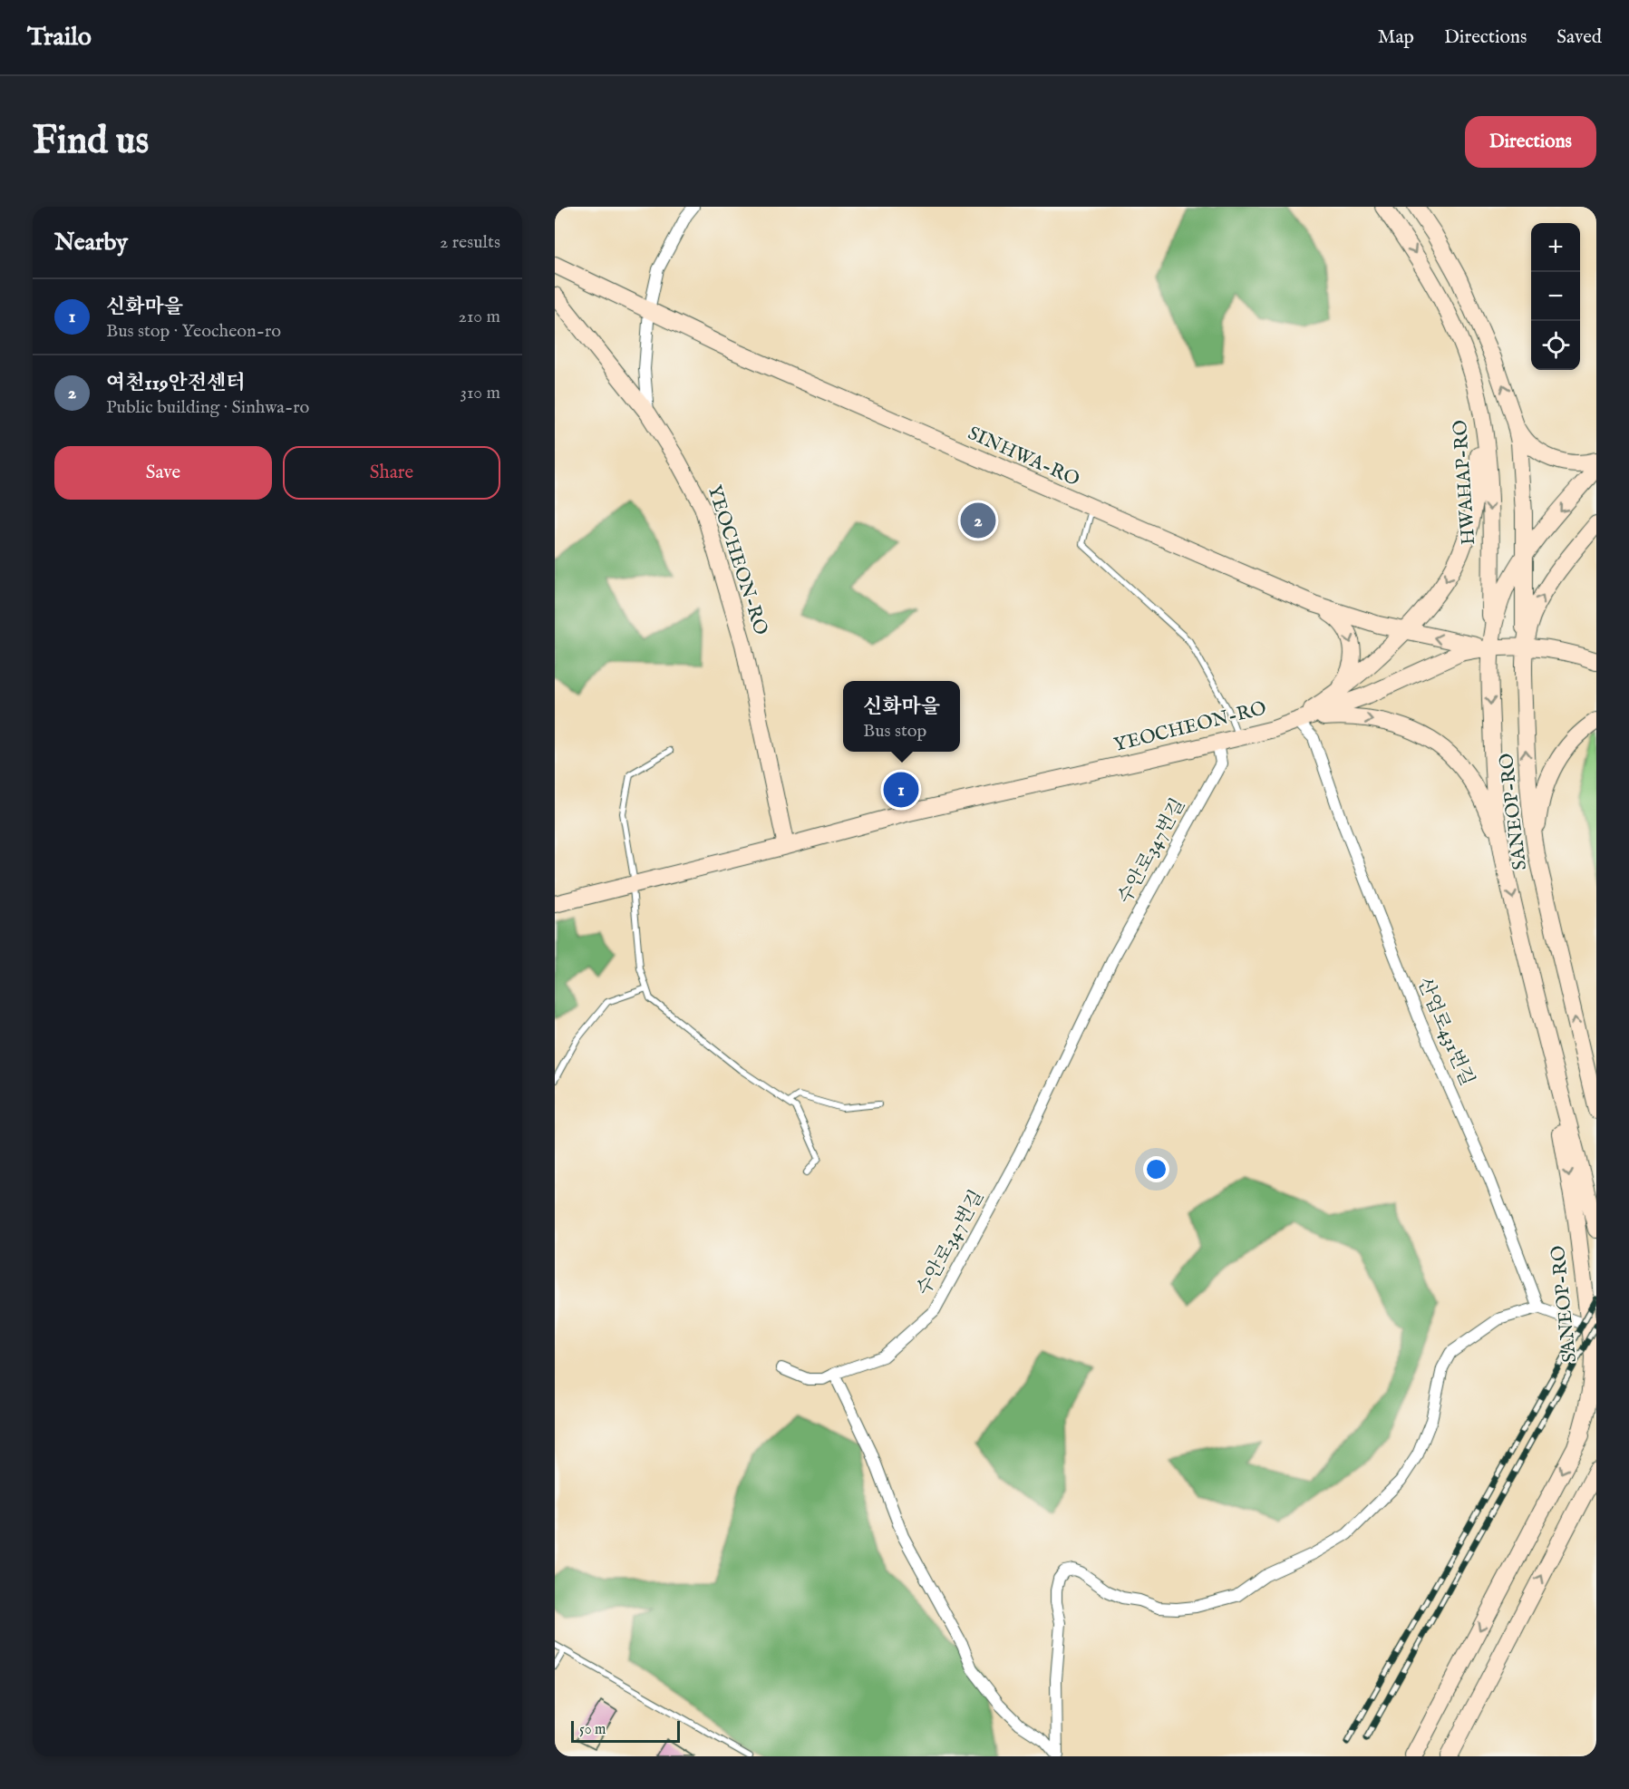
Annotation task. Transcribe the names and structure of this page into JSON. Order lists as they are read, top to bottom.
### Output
{
  "streets": {
    "main road": [
      "SINHWA-RO",
      "HWAHAP-RO",
      "YEOCHEON-RO",
      "SANEOP-RO"
    ],
    "street": ["수안로347번길", "산업로431번길"]
  },
  "crossings": [
    ["SINHWA-RO", "HWAHAP-RO"],
    ["SINHWA-RO", "YEOCHEON-RO"],
    ["SINHWA-RO", "SANEOP-RO"],
    ["HWAHAP-RO", "YEOCHEON-RO"],
    ["HWAHAP-RO", "SANEOP-RO"],
    ["YEOCHEON-RO", "SANEOP-RO"],
    ["YEOCHEON-RO", "수안로347번길"],
    ["YEOCHEON-RO", "산업로431번길"]
  ],
  "scale_bar": "50 m",
  "page": {
    "header": "Trailo",
    "nav": ["Map", "Directions", "Saved"],
    "buttons": [
      "Directions",
      ["Save", "Share"]
    ],
    "title": "Find us",
    "heading": ["Nearby", "2 results"],
    "map_buttons": ["+", "−"],
    "list": [
      {
        "mark": "1",
        "name": "신화마을",
        "note": "Bus stop · Yeocheon-ro",
        "value": "210 m"
      },
      {
        "mark": "2",
        "name": "여천119안전센터",
        "note": "Public building · Sinhwa-ro",
        "value": "310 m"
      }
    ],
    "pins": ["2", "1"],
    "popup": ["신화마을", "Bus stop"],
    "scale": "50 m"
  }
}
